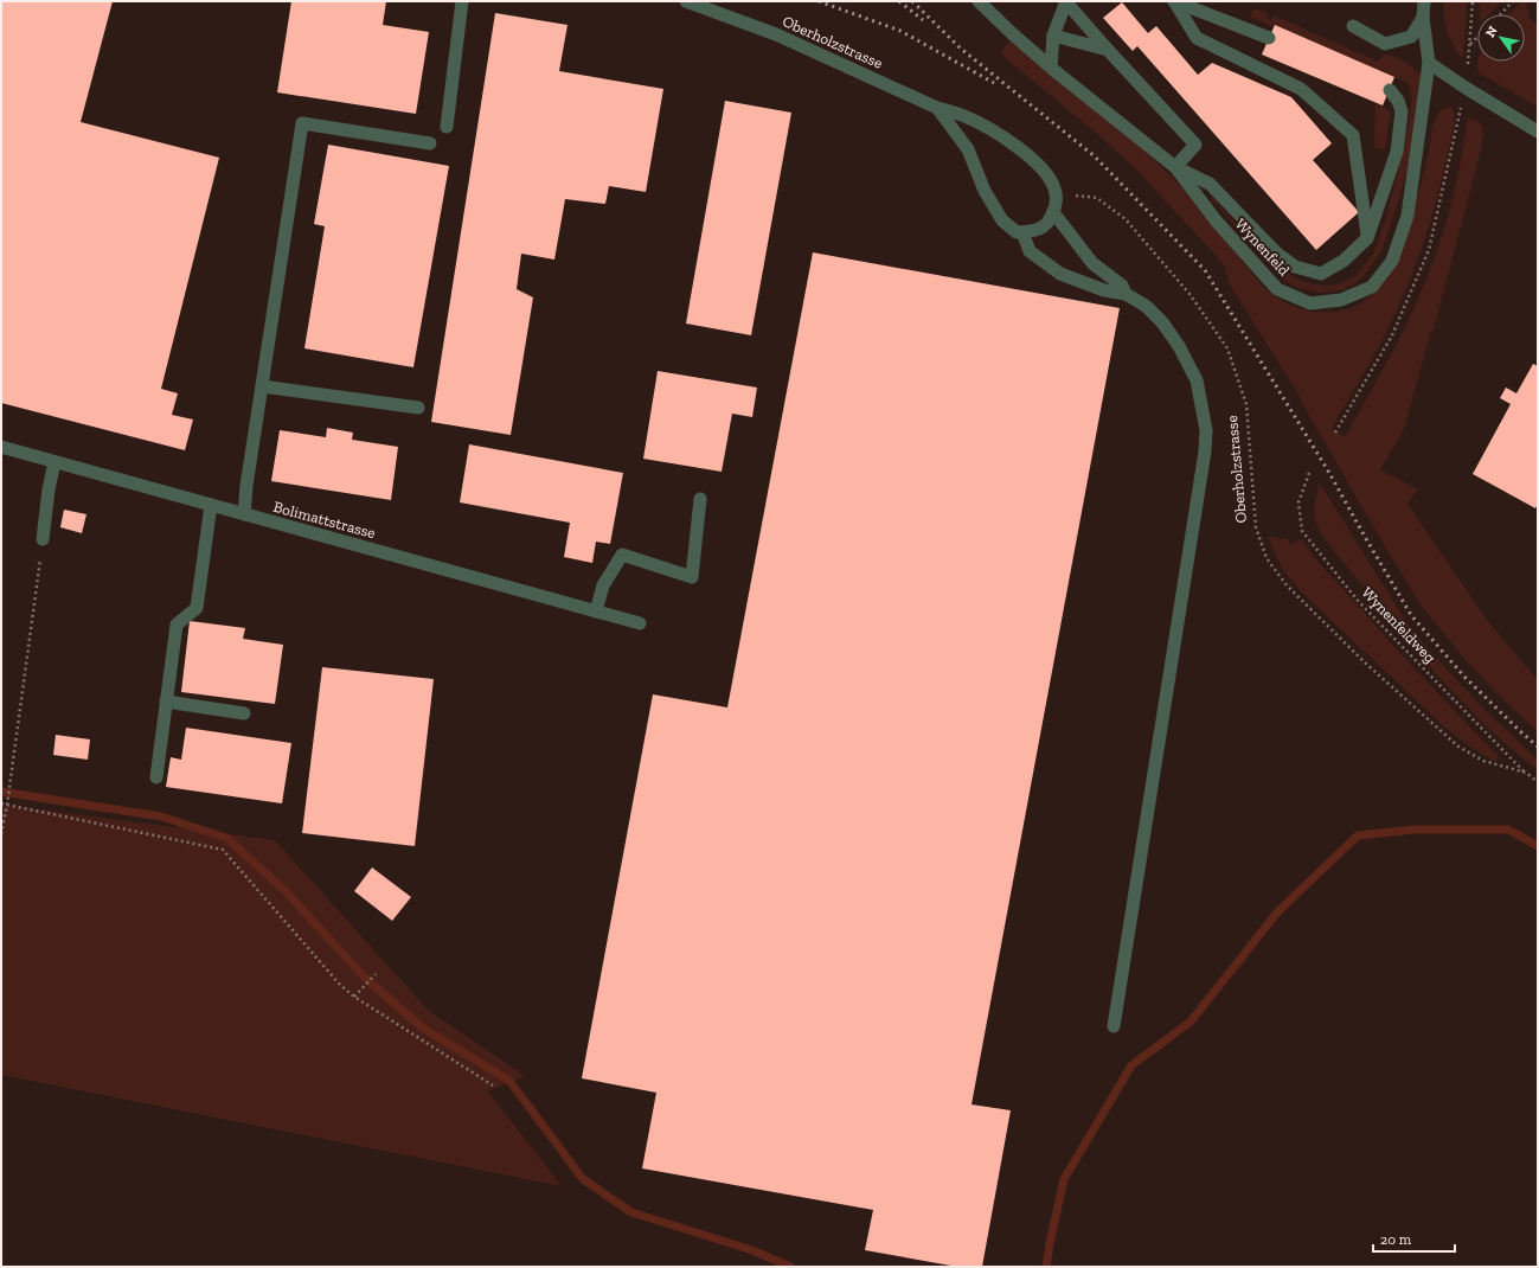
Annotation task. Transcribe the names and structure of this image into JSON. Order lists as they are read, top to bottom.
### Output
{
  "streets": {
    "street": ["Oberholzstrasse", "Wynenfeld", "Bolimattstrasse"],
    "path": ["Wynenfeldweg"]
  },
  "crossings": [
    ["Oberholzstrasse", "Wynenfeldweg"]
  ],
  "scale_bar": "20 m",
  "north": "top left"
}
